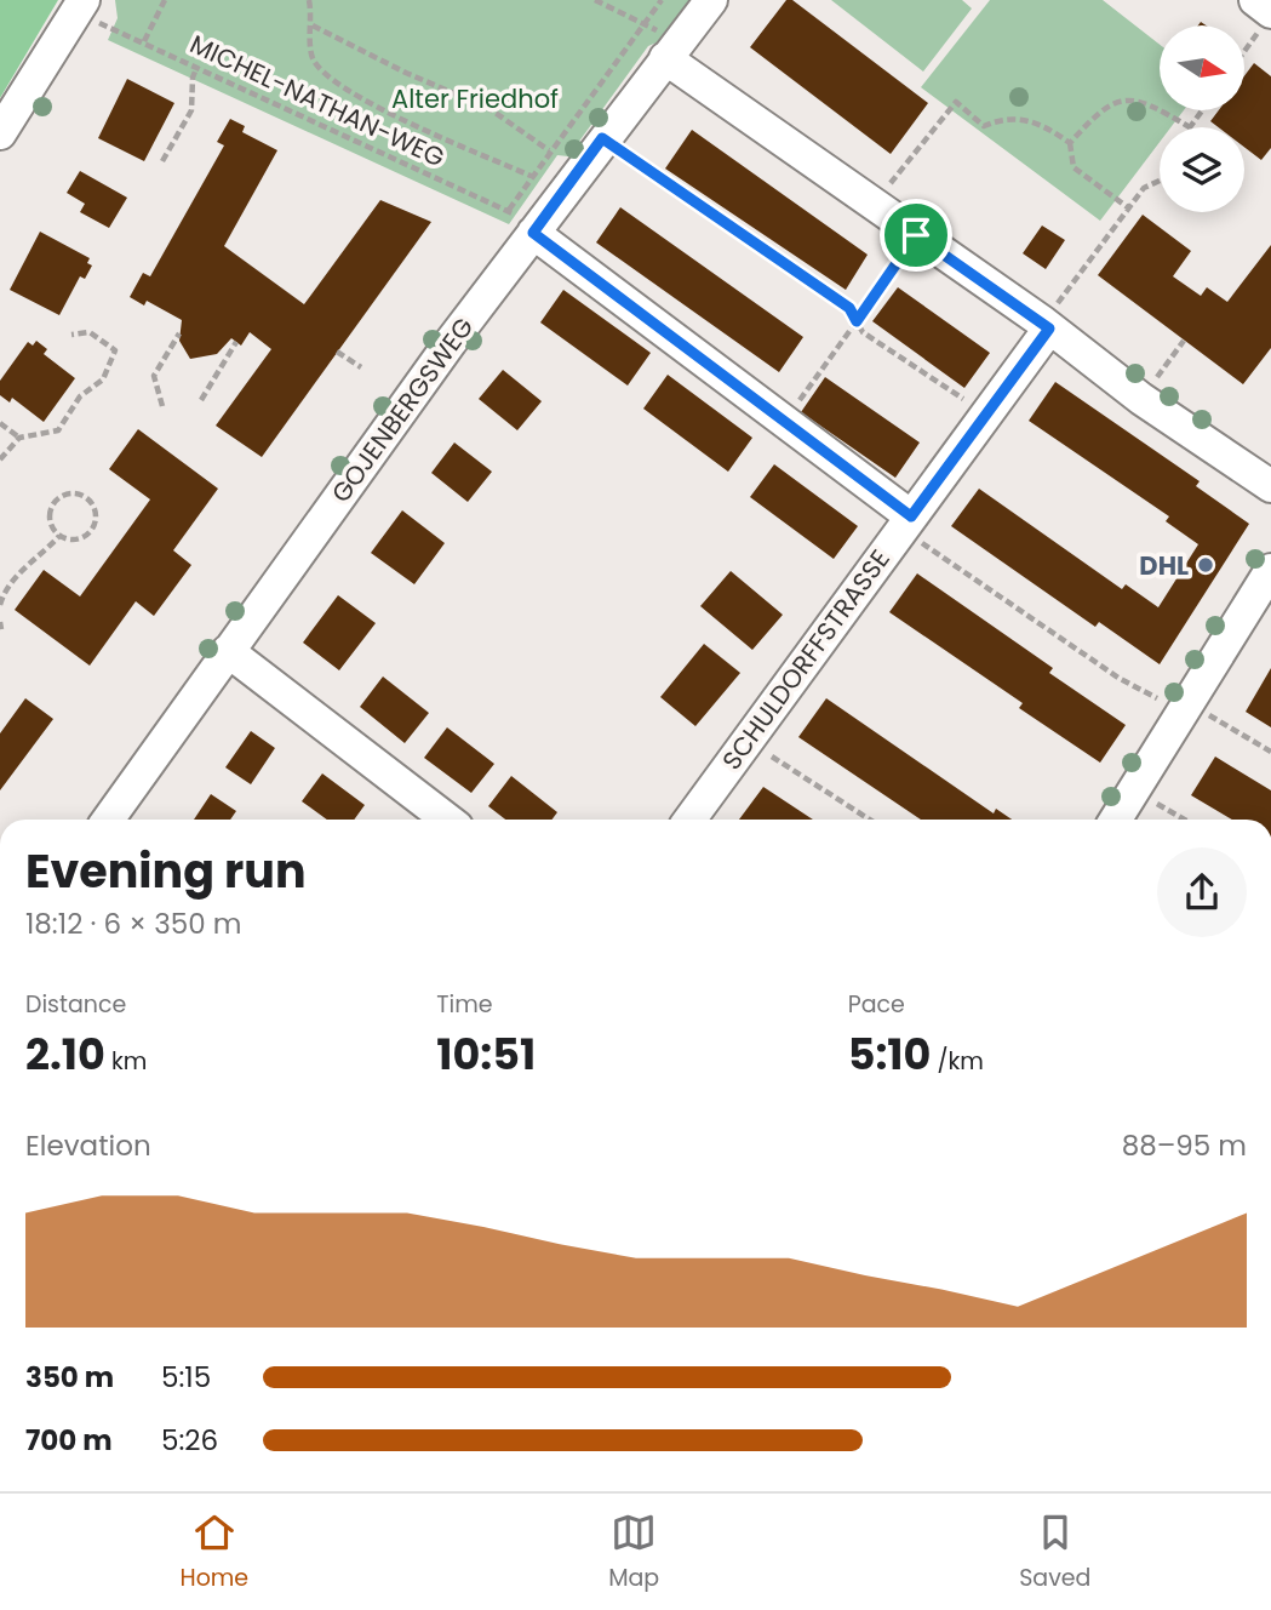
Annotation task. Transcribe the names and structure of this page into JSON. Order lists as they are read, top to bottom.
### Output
{
  "streets": {
    "street": ["GOJENBERGSWEG", "SCHULDORFFSTRASSE"],
    "path": ["MICHEL-NATHAN-WEG"]
  },
  "parks": ["Alter Friedhof"],
  "places": ["DHL"],
  "north": "right",
  "page": {
    "heading": ["Evening run", "18:12 · 6 × 350 m"],
    "stats": [
      ["Distance", "2.10 km"],
      ["Time", "10:51"],
      ["Pace", "5:10 /km"]
    ],
    "chart": ["Elevation", "88–95 m"],
    "list": [
      {
        "name": "350 m",
        "note": "5:15"
      },
      {
        "name": "700 m",
        "note": "5:26"
      }
    ],
    "tabs": ["Home", "Map", "Saved"]
  }
}
